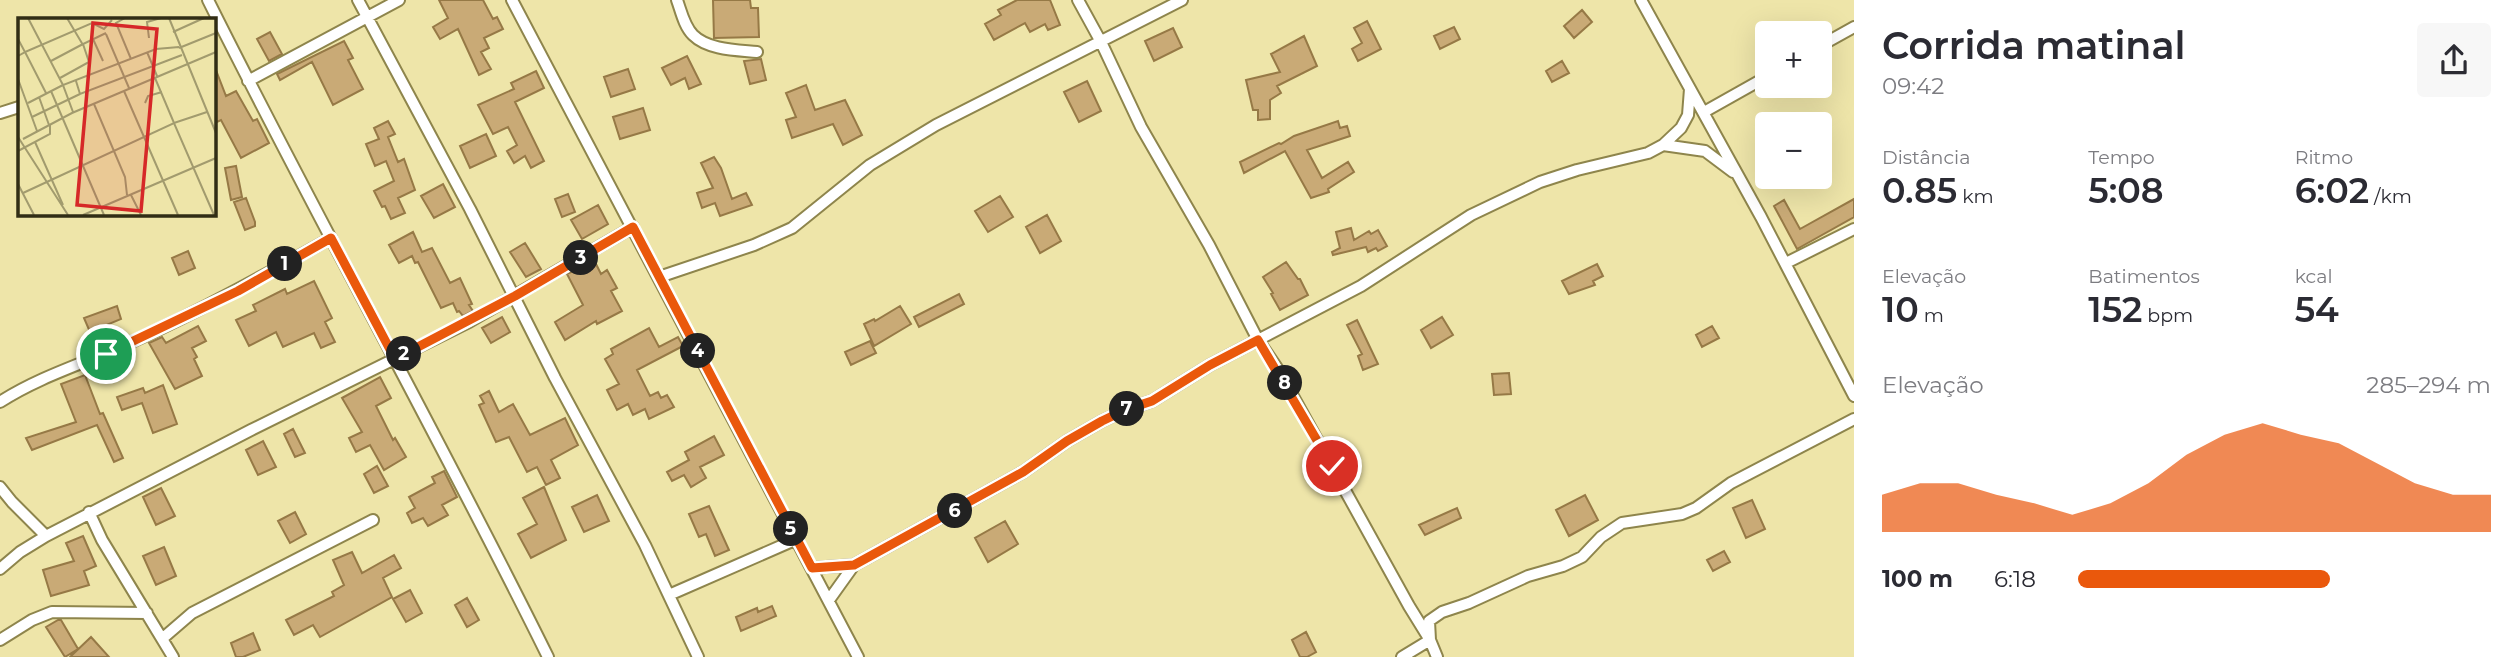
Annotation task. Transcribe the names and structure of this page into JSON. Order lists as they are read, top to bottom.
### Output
{
  "page": {
    "heading": ["Corrida matinal", "09:42"],
    "map_buttons": ["+", "−"],
    "stats": [
      ["Distância", "0.85 km"],
      ["Tempo", "5:08"],
      ["Ritmo", "6:02 /km"],
      ["Elevação", "10 m"],
      ["Batimentos", "152 bpm"],
      ["kcal", "54"]
    ],
    "pins": [
      "3",
      "1",
      "4",
      "2",
      "8",
      "7",
      "6",
      "5"
    ],
    "chart": ["Elevação", "285–294 m"],
    "list": [
      {
        "name": "100 m",
        "note": "6:18"
      }
    ]
  }
}
